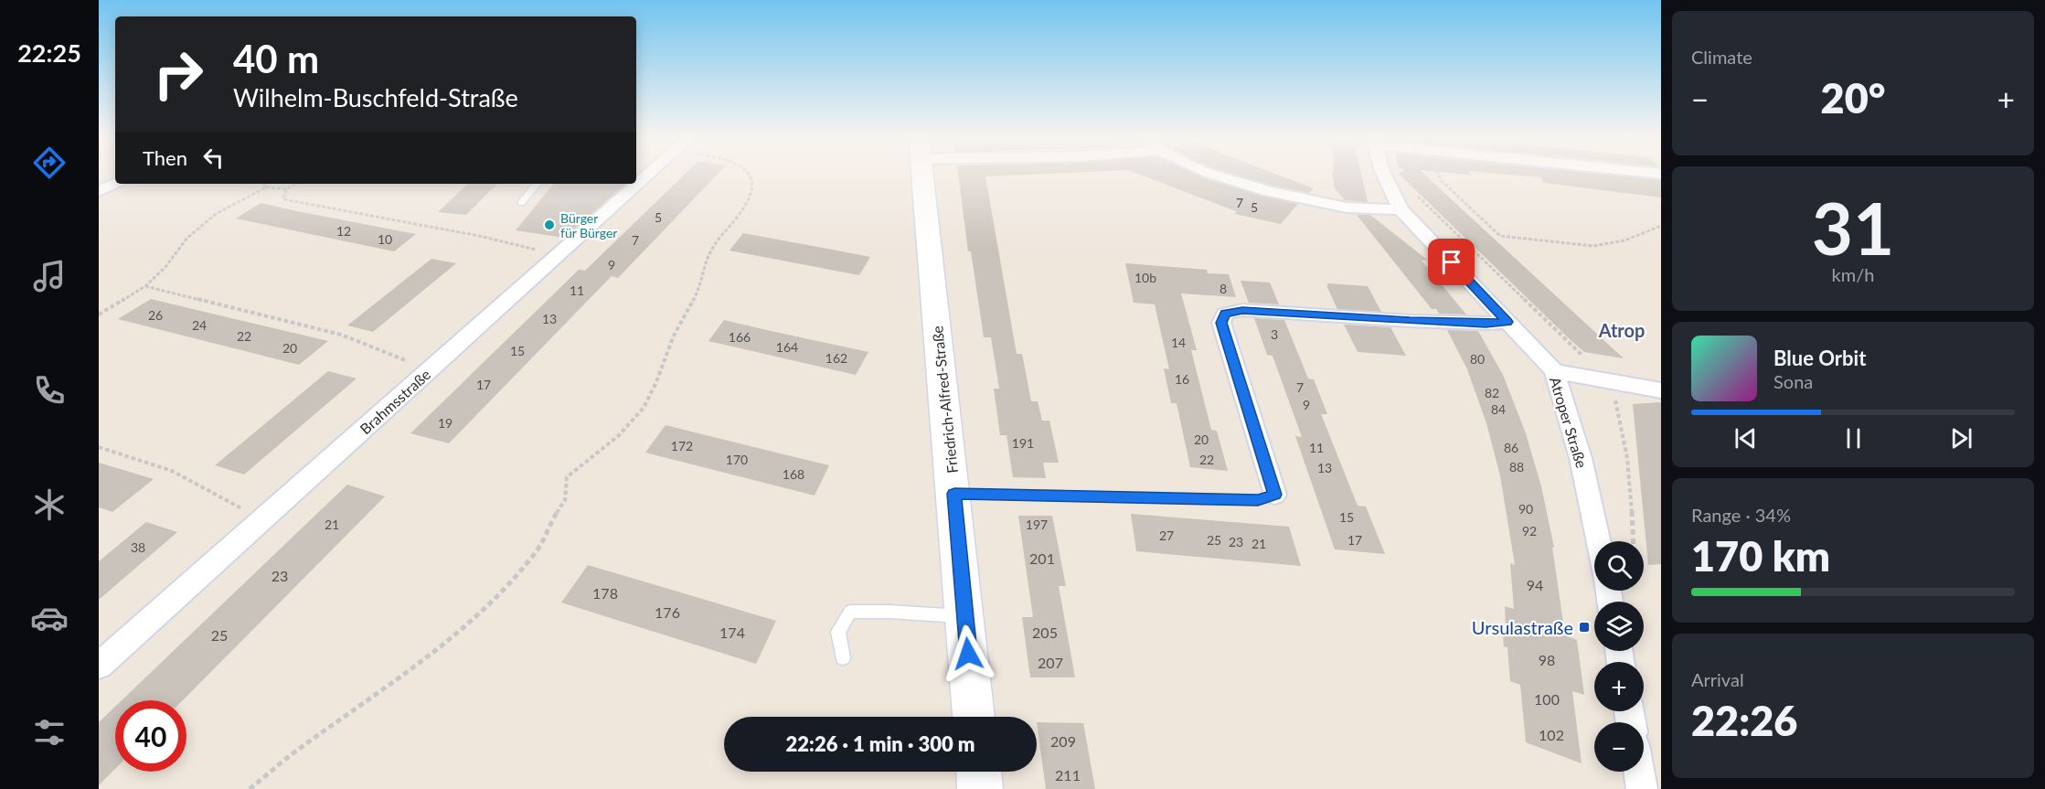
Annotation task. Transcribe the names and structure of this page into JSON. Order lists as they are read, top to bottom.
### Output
{
  "streets": {
    "street": ["Friedrich-Alfred-Straße", "Brahmsstraße", "Atroper Straße"]
  },
  "districts": ["Atrop"],
  "places": {
    "other": ["Bürger für Bürger"],
    "transit": ["Ursulastraße"]
  },
  "house_numbers": [
    "7",
    "5",
    "5",
    "12",
    "10",
    "7",
    "9",
    "10b",
    "8",
    "11",
    "26",
    "13",
    "24",
    "3",
    "22",
    "166",
    "14",
    "164",
    "20",
    "15",
    "162",
    "80",
    "16",
    "17",
    "7",
    "82",
    "9",
    "84",
    "19",
    "20",
    "191",
    "172",
    "11",
    "86",
    "170",
    "22",
    "88",
    "13",
    "168",
    "90",
    "15",
    "21",
    "197",
    "92",
    "27",
    "25",
    "17",
    "23",
    "21",
    "38",
    "201",
    "23",
    "94",
    "178",
    "176",
    "174",
    "205",
    "25",
    "98",
    "207",
    "100",
    "102",
    "209",
    "211"
  ],
  "page": {
    "tabs": "22:25",
    "tile": [
      "Climate",
      ["31", "km/h"],
      ["Range · 34%", "170 km"],
      ["Arrival", "22:26"]
    ],
    "turn": ["40 m", "Wilhelm-Buschfeld-Straße"],
    "heat": ["−", "20°", "+"],
    "then": "Then",
    "song": ["Blue Orbit", "Sona"],
    "map_buttons": ["+", "−"],
    "limit": "40",
    "trip": "22:26 · 1 min · 300 m"
  }
}
